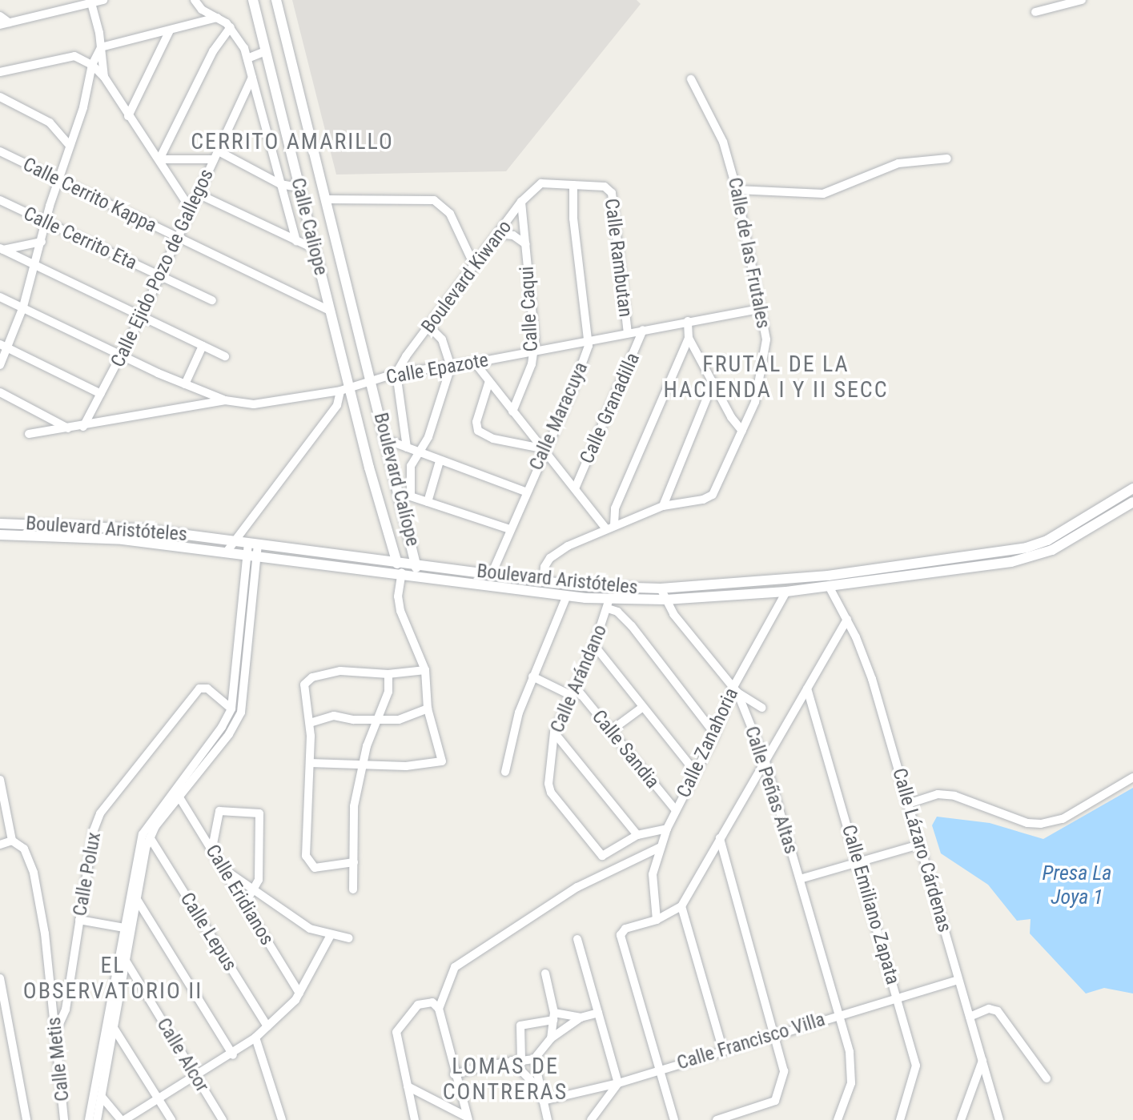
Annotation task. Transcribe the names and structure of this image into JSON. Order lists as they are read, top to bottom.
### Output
{
  "streets": {
    "street": [
      "Calle Cerrito Kappa",
      "Calle Caliope",
      "Calle Cerrito Eta",
      "Calle de las Frutales",
      "Calle Rambutan",
      "Calle Ejido Pozo de Gallegos",
      "Boulevard Kiwano",
      "Calle Caqui",
      "Calle Epazote",
      "Calle Granadilla",
      "Calle Maracuya",
      "Boulevard Calíope",
      "Boulevard Aristóteles",
      "Calle Arándano",
      "Calle Zanahoria",
      "Calle Sandia",
      "Calle Peñas Altas",
      "Calle Lázaro Cárdenas",
      "Calle Polux",
      "Calle Eridianos",
      "Calle Emiliano Zapata",
      "Calle Lepus",
      "Calle Francisco Villa",
      "Calle Alcor",
      "Calle Metis"
    ]
  },
  "crossings": [
    ["Calle Cerrito Kappa", "Calle Caliope"],
    ["Calle Cerrito Kappa", "Calle Ejido Pozo de Gallegos"],
    ["Calle Caliope", "Calle Epazote"],
    ["Calle Caliope", "Boulevard Calíope"],
    ["Calle Cerrito Eta", "Calle Ejido Pozo de Gallegos"],
    ["Calle de las Frutales", "Calle Epazote"],
    ["Calle de las Frutales", "Boulevard Aristóteles"],
    ["Calle Rambutan", "Boulevard Kiwano"],
    ["Calle Rambutan", "Calle Epazote"],
    ["Calle Rambutan", "Calle Maracuya"],
    ["Calle Ejido Pozo de Gallegos", "Calle Epazote"],
    ["Boulevard Kiwano", "Calle Caqui"],
    ["Boulevard Kiwano", "Calle Epazote"],
    ["Boulevard Kiwano", "Calle Maracuya"],
    ["Calle Caqui", "Calle Epazote"],
    ["Calle Epazote", "Calle Granadilla"],
    ["Calle Epazote", "Calle Maracuya"],
    ["Calle Epazote", "Boulevard Calíope"],
    ["Calle Maracuya", "Boulevard Aristóteles"],
    ["Boulevard Calíope", "Boulevard Aristóteles"],
    ["Boulevard Aristóteles", "Calle Arándano"],
    ["Boulevard Aristóteles", "Calle Zanahoria"],
    ["Boulevard Aristóteles", "Calle Peñas Altas"],
    ["Boulevard Aristóteles", "Calle Lázaro Cárdenas"],
    ["Calle Arándano", "Calle Sandia"],
    ["Calle Zanahoria", "Calle Sandia"],
    ["Calle Zanahoria", "Calle Peñas Altas"],
    ["Calle Peñas Altas", "Calle Francisco Villa"],
    ["Calle Lázaro Cárdenas", "Calle Francisco Villa"],
    ["Calle Polux", "Calle Metis"],
    ["Calle Emiliano Zapata", "Calle Francisco Villa"]
  ],
  "districts": [
    "CERRITO AMARILLO",
    "FRUTAL DE LA HACIENDA I Y II SECC",
    "EL OBSERVATORIO II",
    "LOMAS DE CONTRERAS"
  ],
  "water": ["Presa La Joya 1"]
}
